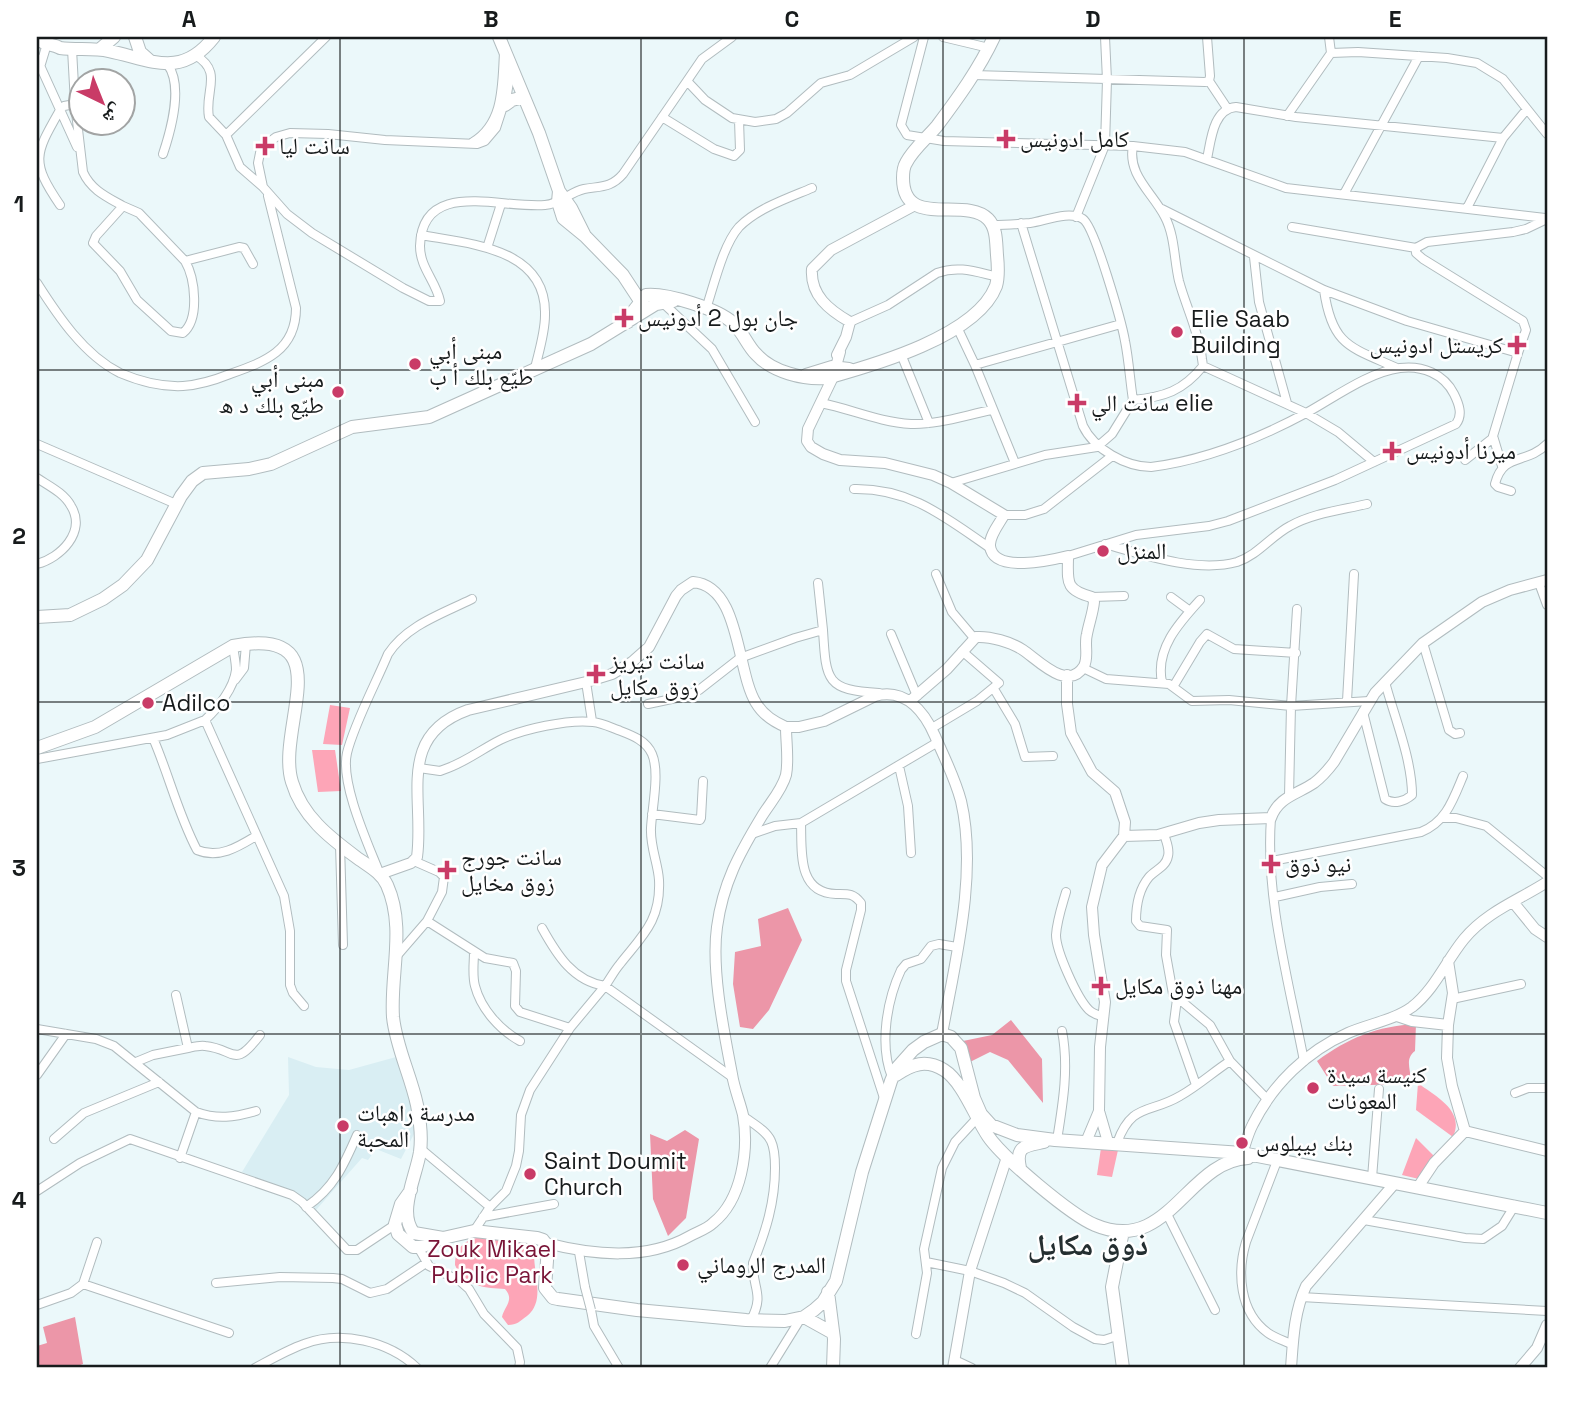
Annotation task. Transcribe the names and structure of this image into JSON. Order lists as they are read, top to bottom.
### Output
{
  "districts": ["ذوق مكايل"],
  "parks": ["Zouk Mikael Public Park"],
  "places": {
    "health": [
      "كامل ادونيس",
      "سانت ليا",
      "جان بول 2 أدونيس",
      "كريستل ادونيس",
      "سانت الي elie",
      "ميرنا أدونيس",
      "سانت تيريز زوق مكايل",
      "نيو ذوق",
      "سانت جورج زوق مخايل",
      "مهنا ذوق مكايل"
    ],
    "other": [
      "Elie Saab Building",
      "مبنى أبي طيّع بلك أ ب",
      "مبنى أبي طيّع بلك د ه",
      "المنزل",
      "Adilco",
      "كنيسة سيدة المعونات",
      "مدرسة راهبات المحبة",
      "بنك بيبلوس",
      "Saint Doumit Church",
      "المدرج الروماني"
    ]
  },
  "north": "bottom right",
  "grid": {
    "columns": [
      "A",
      "B",
      "C",
      "D",
      "E"
    ],
    "rows": [
      "1",
      "2",
      "3",
      "4"
    ]
  }
}
